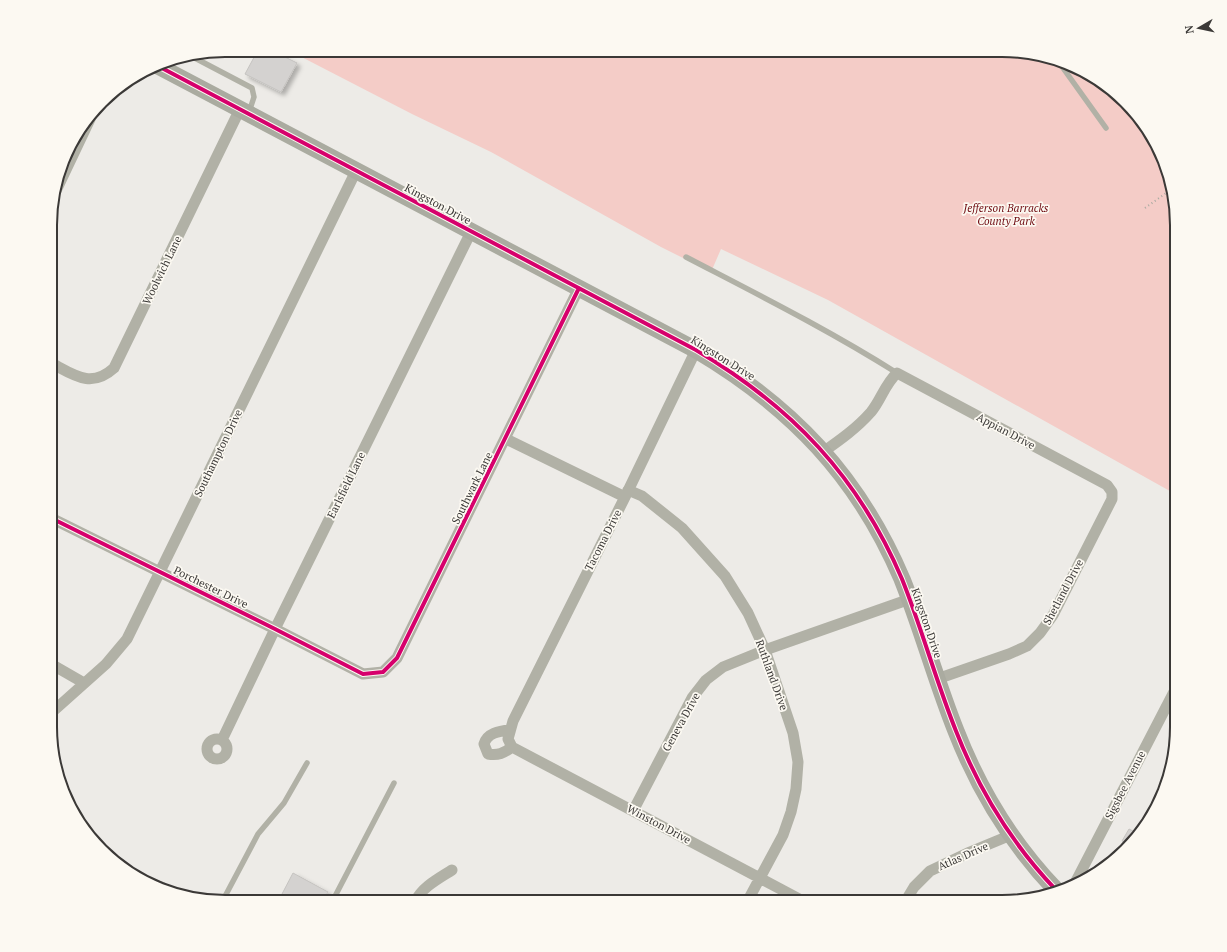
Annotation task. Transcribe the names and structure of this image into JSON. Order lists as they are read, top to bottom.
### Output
{
  "streets": {
    "main road": ["Kingston Drive"],
    "street": [
      "Woolwich Lane",
      "Appian Drive",
      "Southampton Drive",
      "Earlsfield Lane",
      "Southwark Lane",
      "Tacoma Drive",
      "Porchester Drive",
      "Shetland Drive",
      "Ruthland Drive",
      "Geneva Drive",
      "Sigsbee Avenue",
      "Winston Drive",
      "Atlas Drive"
    ]
  },
  "crossings": [
    ["Kingston Drive", "Woolwich Lane"],
    ["Kingston Drive", "Southampton Drive"],
    ["Kingston Drive", "Earlsfield Lane"],
    ["Kingston Drive", "Southwark Lane"],
    ["Kingston Drive", "Tacoma Drive"],
    ["Kingston Drive", "Shetland Drive"],
    ["Kingston Drive", "Geneva Drive"],
    ["Kingston Drive", "Atlas Drive"],
    ["Appian Drive", "Shetland Drive"],
    ["Southampton Drive", "Porchester Drive"],
    ["Earlsfield Lane", "Porchester Drive"],
    ["Southwark Lane", "Porchester Drive"],
    ["Southwark Lane", "Ruthland Drive"],
    ["Tacoma Drive", "Ruthland Drive"],
    ["Tacoma Drive", "Winston Drive"],
    ["Ruthland Drive", "Geneva Drive"],
    ["Ruthland Drive", "Winston Drive"],
    ["Geneva Drive", "Winston Drive"]
  ],
  "parks": ["Jefferson Barracks County Park"],
  "north": "left"
}
